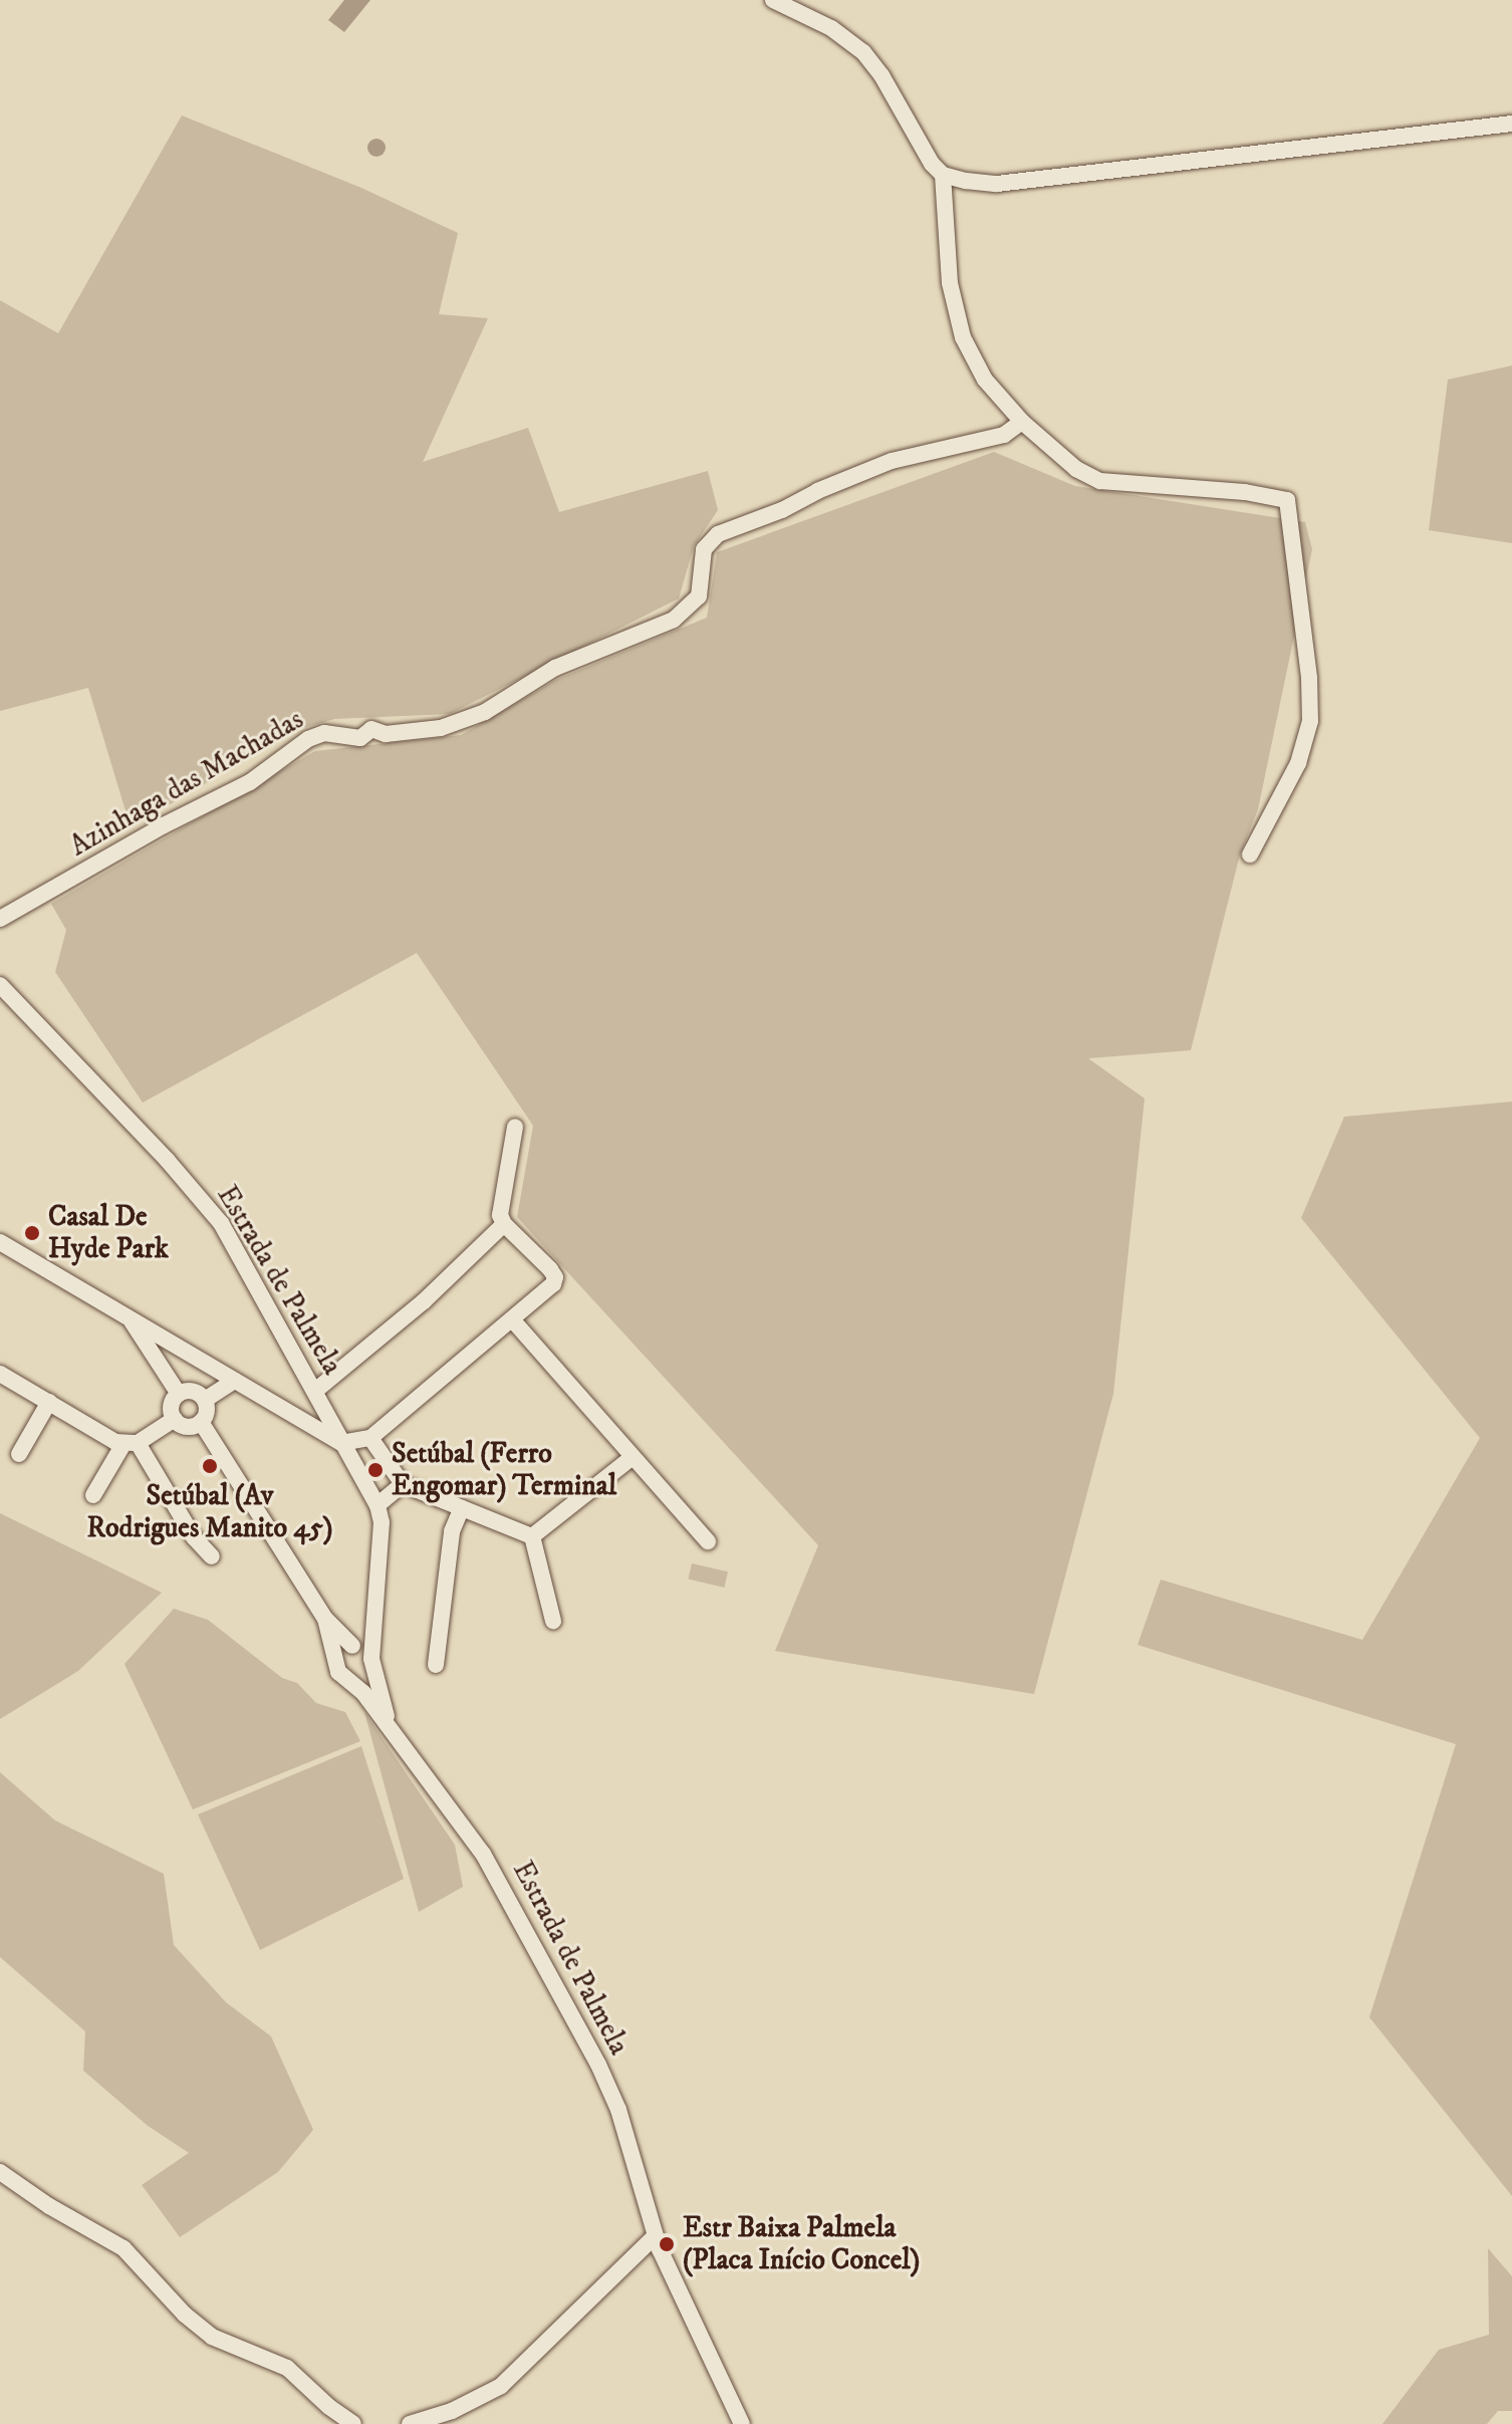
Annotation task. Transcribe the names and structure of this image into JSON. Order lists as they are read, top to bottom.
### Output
{
  "streets": {
    "street": ["Azinhaga das Machadas", "Estrada de Palmela"]
  },
  "places": [
    "Casal De Hyde Park",
    "Setúbal (Av Rodrigues Manito 45)",
    "Setúbal (Ferro Engomar) Terminal",
    "Estr Baixa Palmela (Placa Início Concel)"
  ]
}
